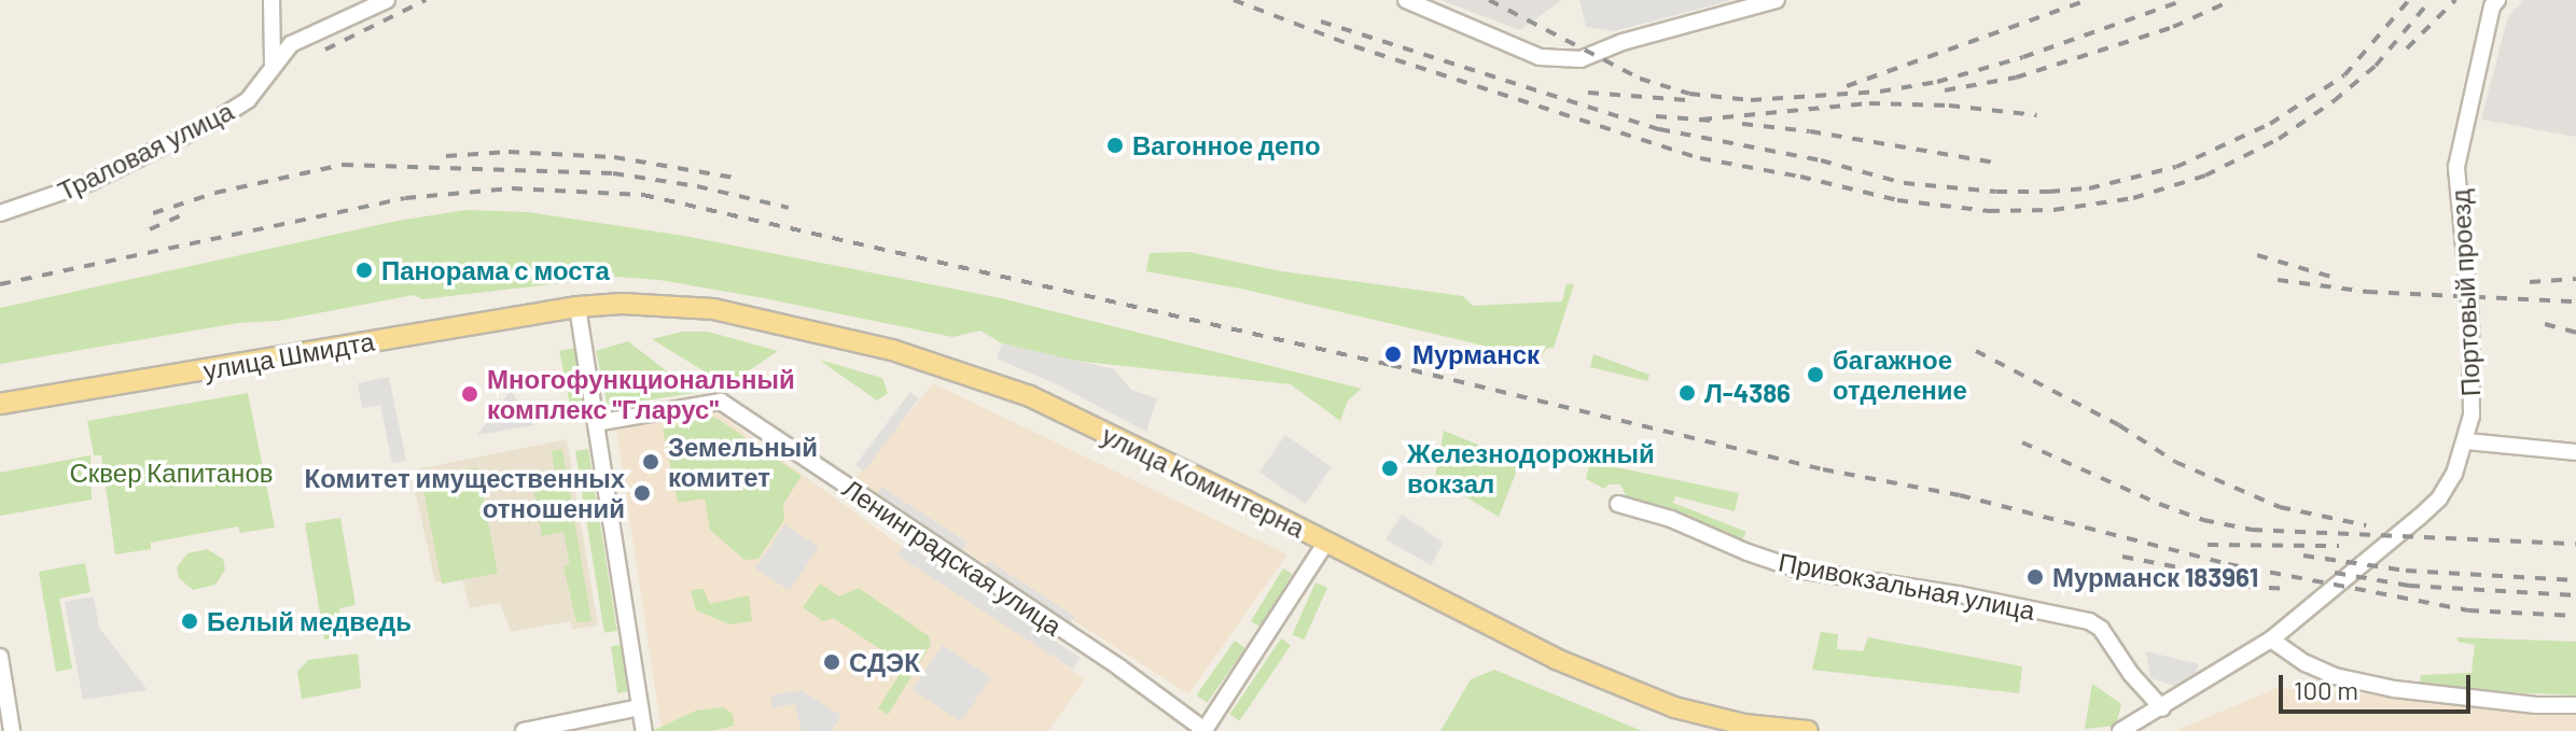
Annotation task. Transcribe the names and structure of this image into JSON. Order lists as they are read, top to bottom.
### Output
{
  "streets": {
    "main road": ["улица Шмидта", "улица Коминтерна"],
    "street": [
      "Траловая улица",
      "Портовый проезд",
      "Ленинградская улица",
      "Привокзальная улица"
    ]
  },
  "crossings": [
    ["Портовый проезд", "Привокзальная улица"],
    ["улица Шмидта", "улица Коминтерна"]
  ],
  "parks": ["Сквер Капитанов"],
  "places": [
    "Вагонное депо",
    "Панорама с моста",
    "Мурманск",
    "багажное отделение",
    "Л-4386",
    "Многофункциональный комплекс \"Гларус\"",
    "Земельный комитет",
    "Железнодорожный вокзал",
    "Комитет имущественных отношений",
    "Мурманск 183961",
    "Белый медведь",
    "СДЭК"
  ],
  "scale_bar": "100 m"
}
